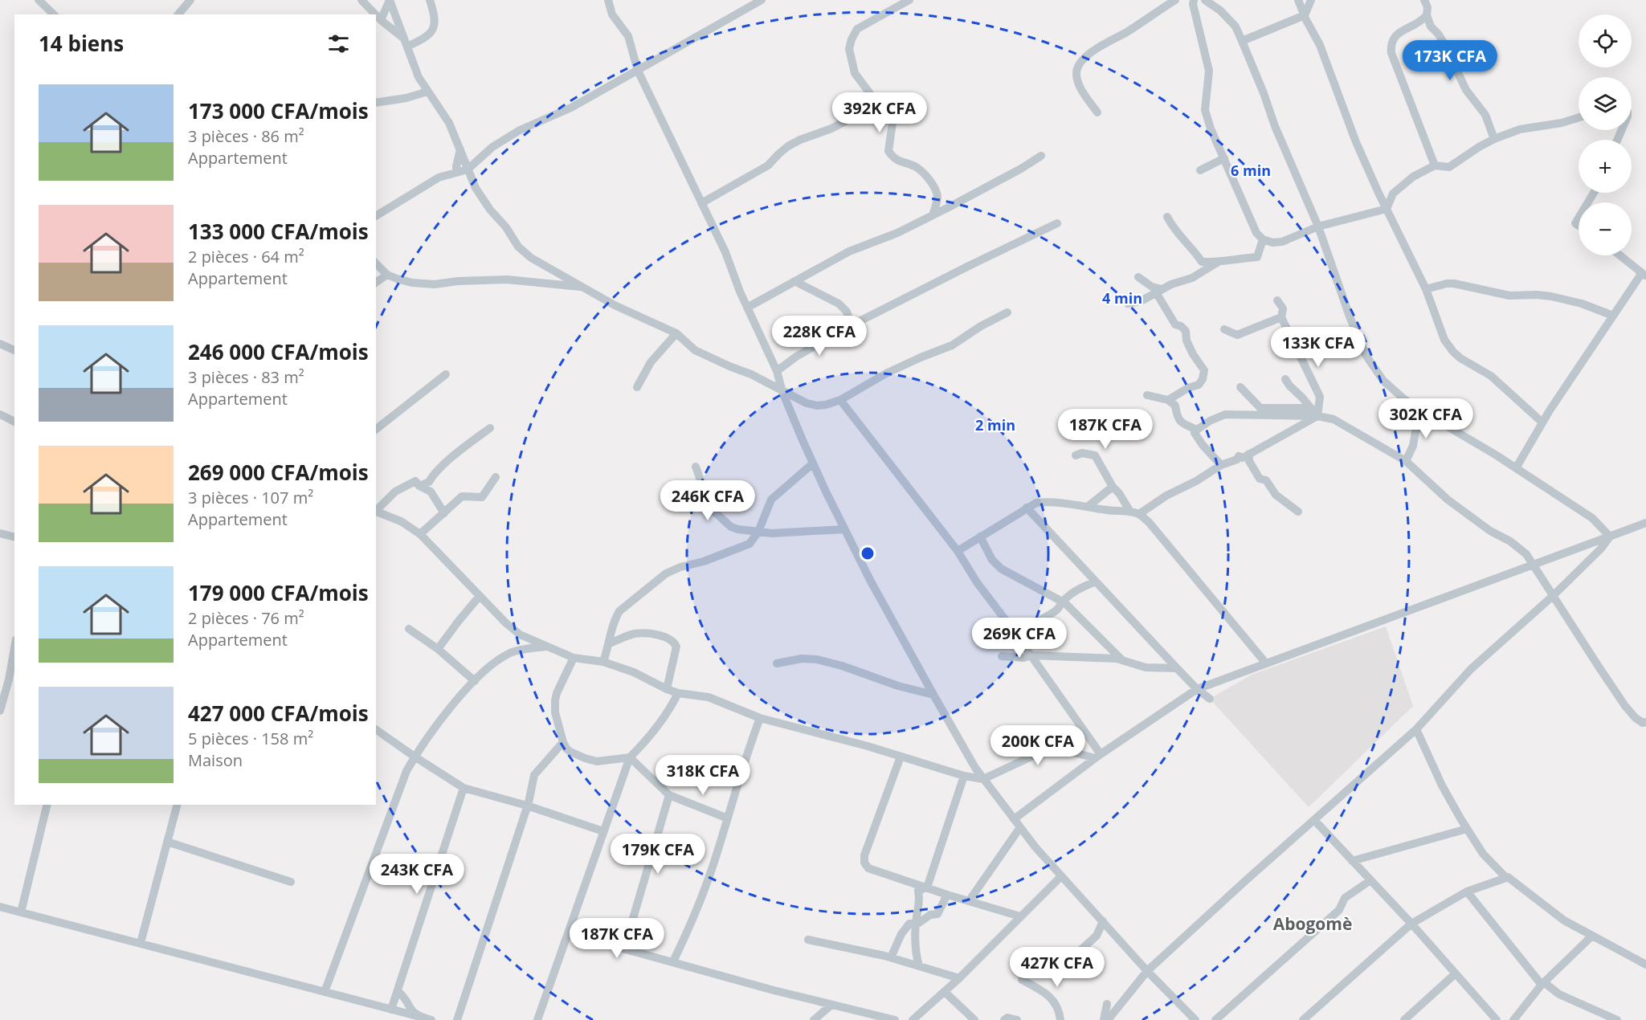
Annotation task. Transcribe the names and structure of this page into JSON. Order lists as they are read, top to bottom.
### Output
{
  "districts": ["Abogomè"],
  "page": {
    "map_buttons": ["+", "−"],
    "heading": "14 biens",
    "price": [
      "173K CFA",
      "392K CFA",
      "228K CFA",
      "133K CFA",
      "302K CFA",
      "187K CFA",
      "246K CFA",
      "269K CFA",
      "200K CFA",
      "318K CFA",
      "179K CFA",
      "243K CFA",
      "187K CFA",
      "427K CFA"
    ],
    "list": [
      {
        "name": "173 000 CFA/mois",
        "note": "3 pièces · 86 m² · Appartement"
      },
      {
        "name": "133 000 CFA/mois",
        "note": "2 pièces · 64 m² · Appartement"
      },
      {
        "name": "246 000 CFA/mois",
        "note": "3 pièces · 83 m² · Appartement"
      },
      {
        "name": "269 000 CFA/mois",
        "note": "3 pièces · 107 m² · Appartement"
      },
      {
        "name": "179 000 CFA/mois",
        "note": "2 pièces · 76 m² · Appartement"
      },
      {
        "name": "427 000 CFA/mois",
        "note": "5 pièces · 158 m² · Maison"
      }
    ]
  },
  "rings": ["6 min", "4 min", "2 min"]
}
